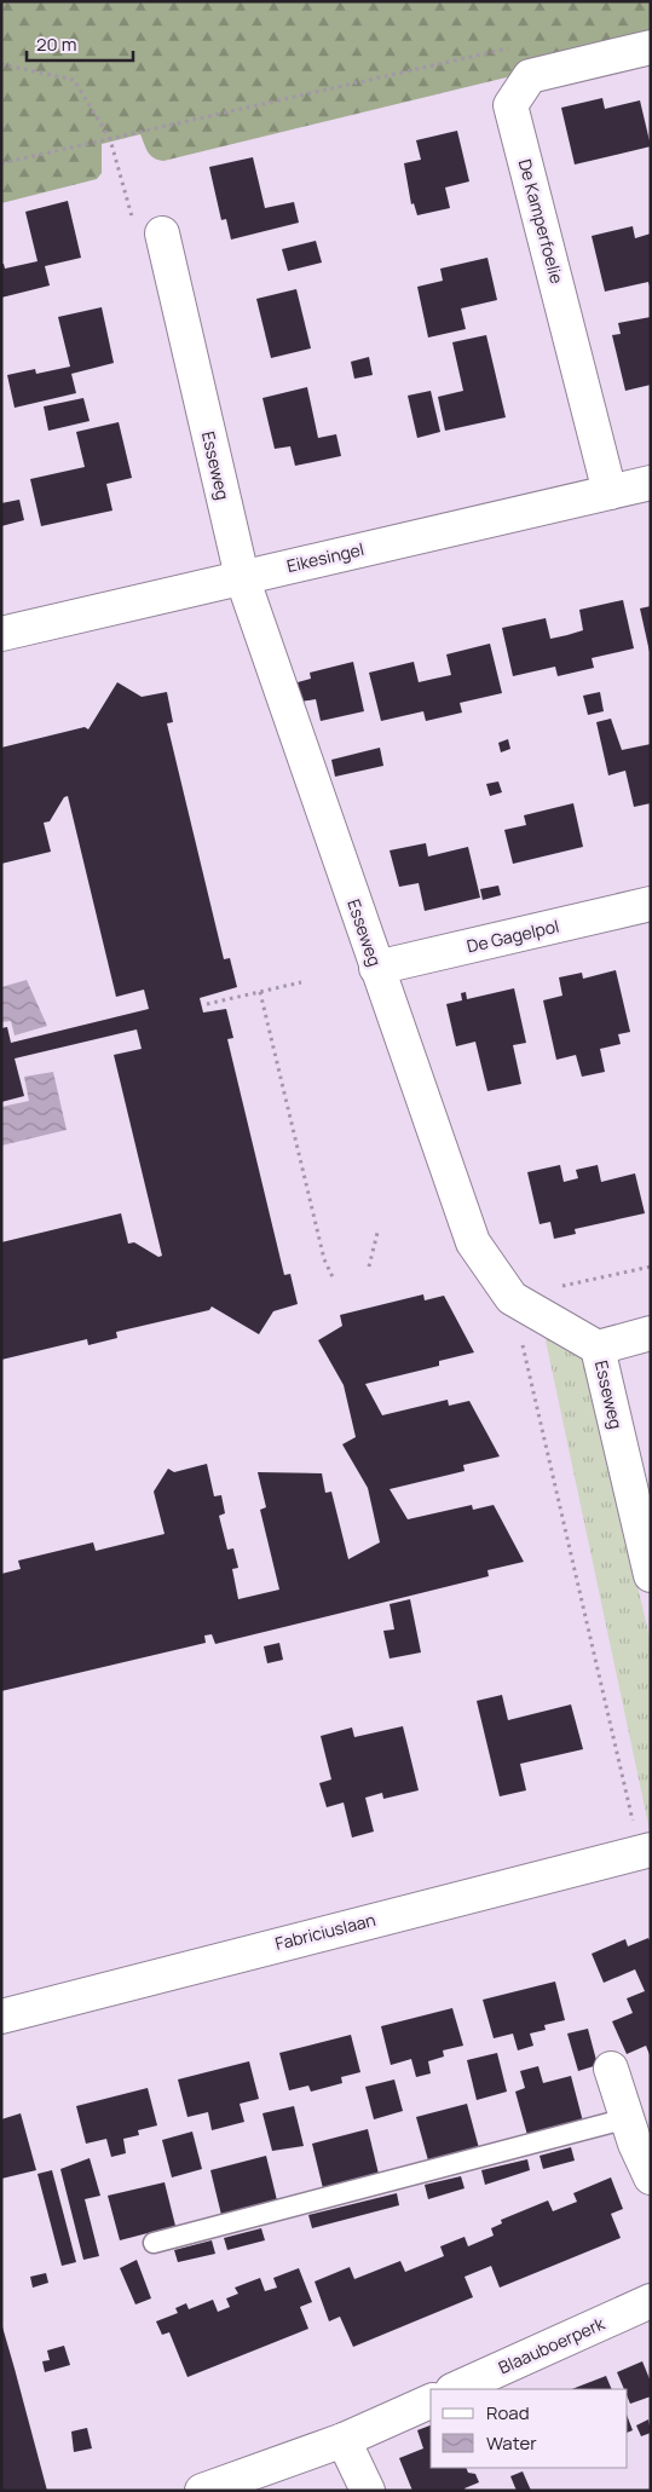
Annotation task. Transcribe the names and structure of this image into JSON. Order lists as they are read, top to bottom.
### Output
{
  "streets": {
    "street": [
      "De Kamperfoelie",
      "Esseweg",
      "Eikesingel",
      "De Gagelpol",
      "Fabriciuslaan",
      "Blaauboerperk"
    ]
  },
  "crossings": [
    ["De Kamperfoelie", "Eikesingel"],
    ["Esseweg", "Eikesingel"],
    ["Esseweg", "De Gagelpol"]
  ],
  "legend": ["Road", "Water"],
  "scale_bar": "20 m"
}
